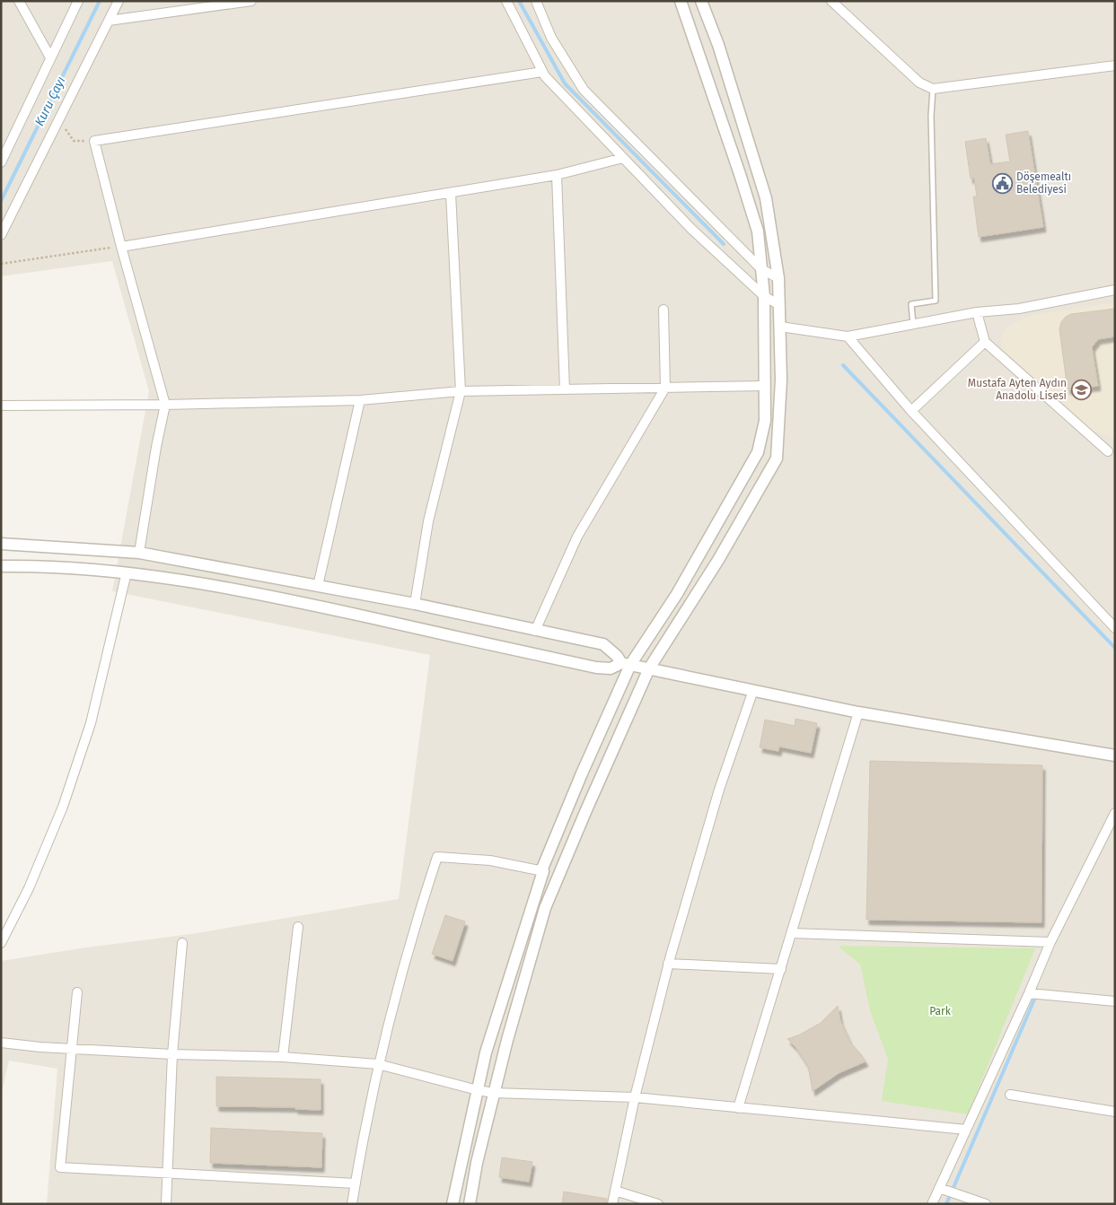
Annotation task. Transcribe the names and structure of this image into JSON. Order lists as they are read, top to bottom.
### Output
{
  "water": ["Kuru Çayı"],
  "parks": ["Park"],
  "places": {
    "public building": ["Döşemealtı Belediyesi"],
    "school or university": ["Mustafa Ayten Aydın Anadolu Lisesi"]
  }
}
